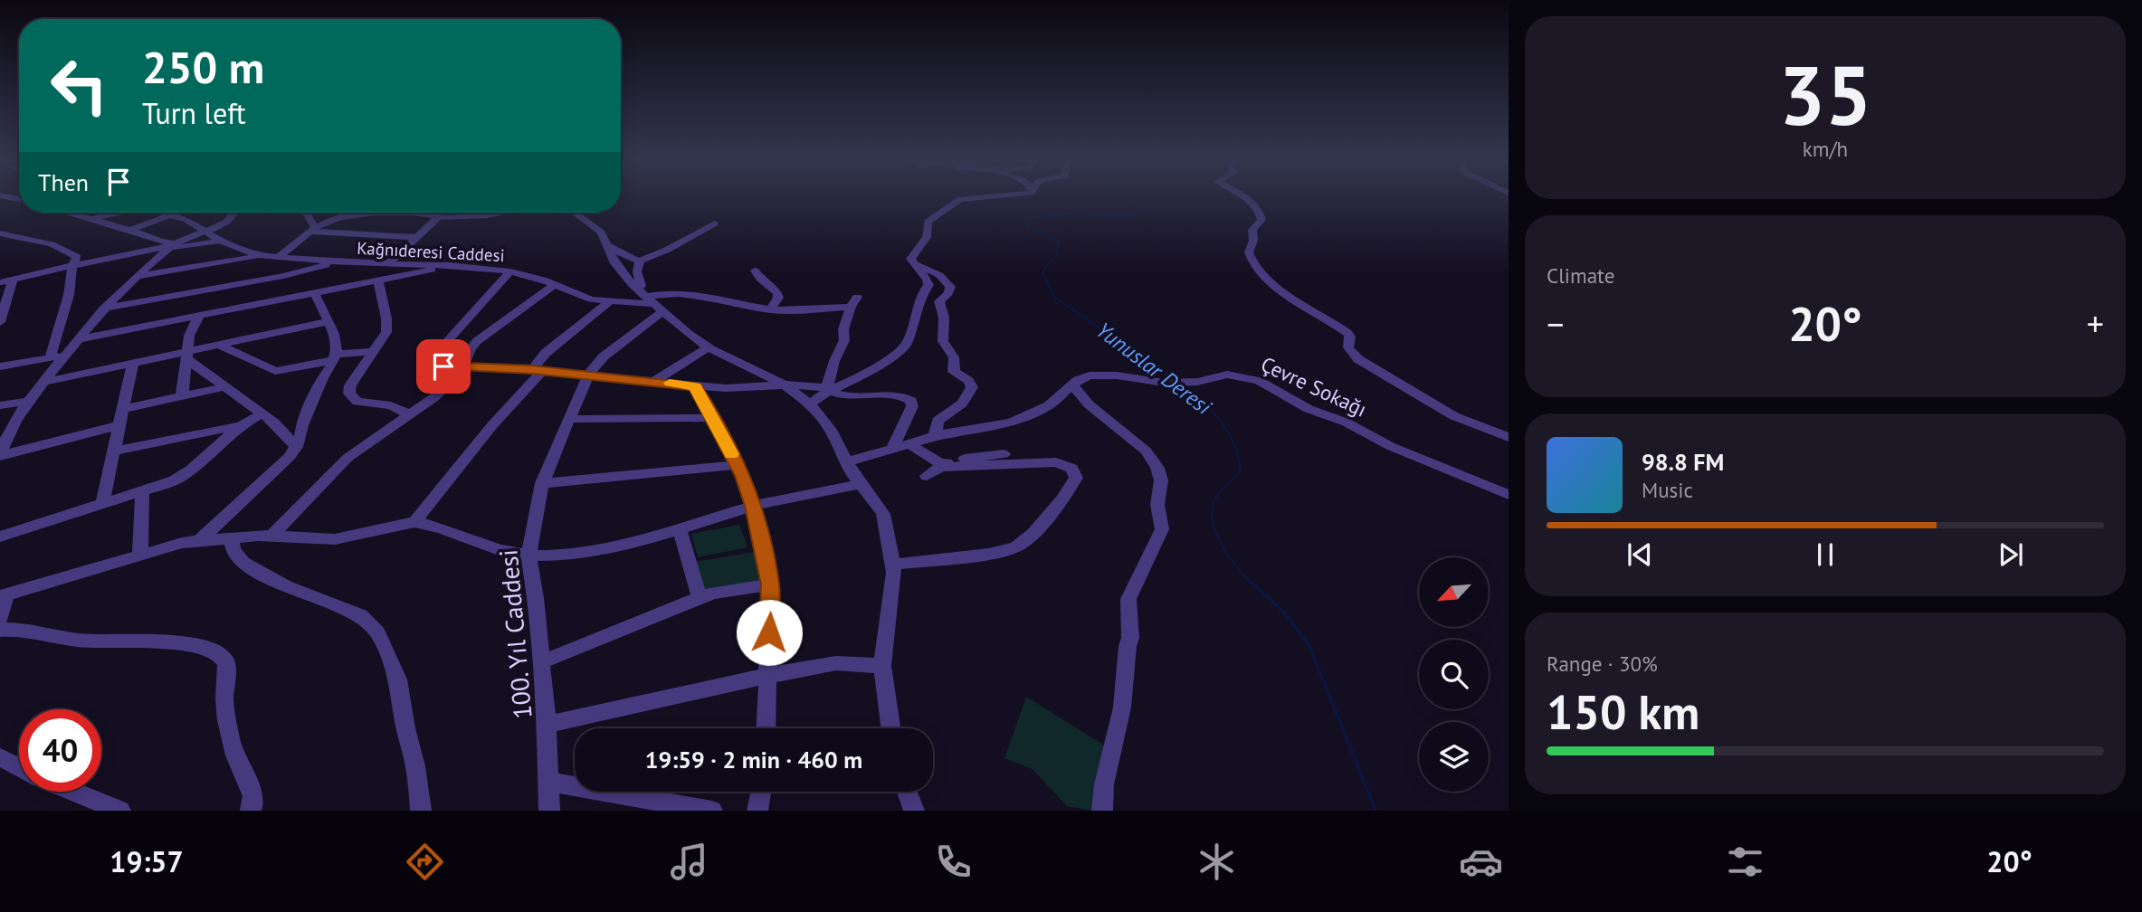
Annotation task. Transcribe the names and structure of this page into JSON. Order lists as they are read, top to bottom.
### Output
{
  "streets": {
    "street": ["Kağnıderesi Caddesi", "Çevre Sokağı", "100. Yıl Caddesi"]
  },
  "crossings": [
    ["Kağnıderesi Caddesi", "100. Yıl Caddesi"]
  ],
  "water": ["Yunuslar Deresi"],
  "north": "bottom left",
  "page": {
    "tile": [
      ["35", "km/h"],
      "Climate",
      ["Range · 30%", "150 km"]
    ],
    "turn": ["250 m", "Turn left"],
    "then": "Then",
    "heat": ["−", "20°", "+"],
    "song": ["98.8 FM", "Music"],
    "limit": "40",
    "trip": "19:59 · 2 min · 460 m",
    "tabs": ["19:57", "20°"]
  }
}
